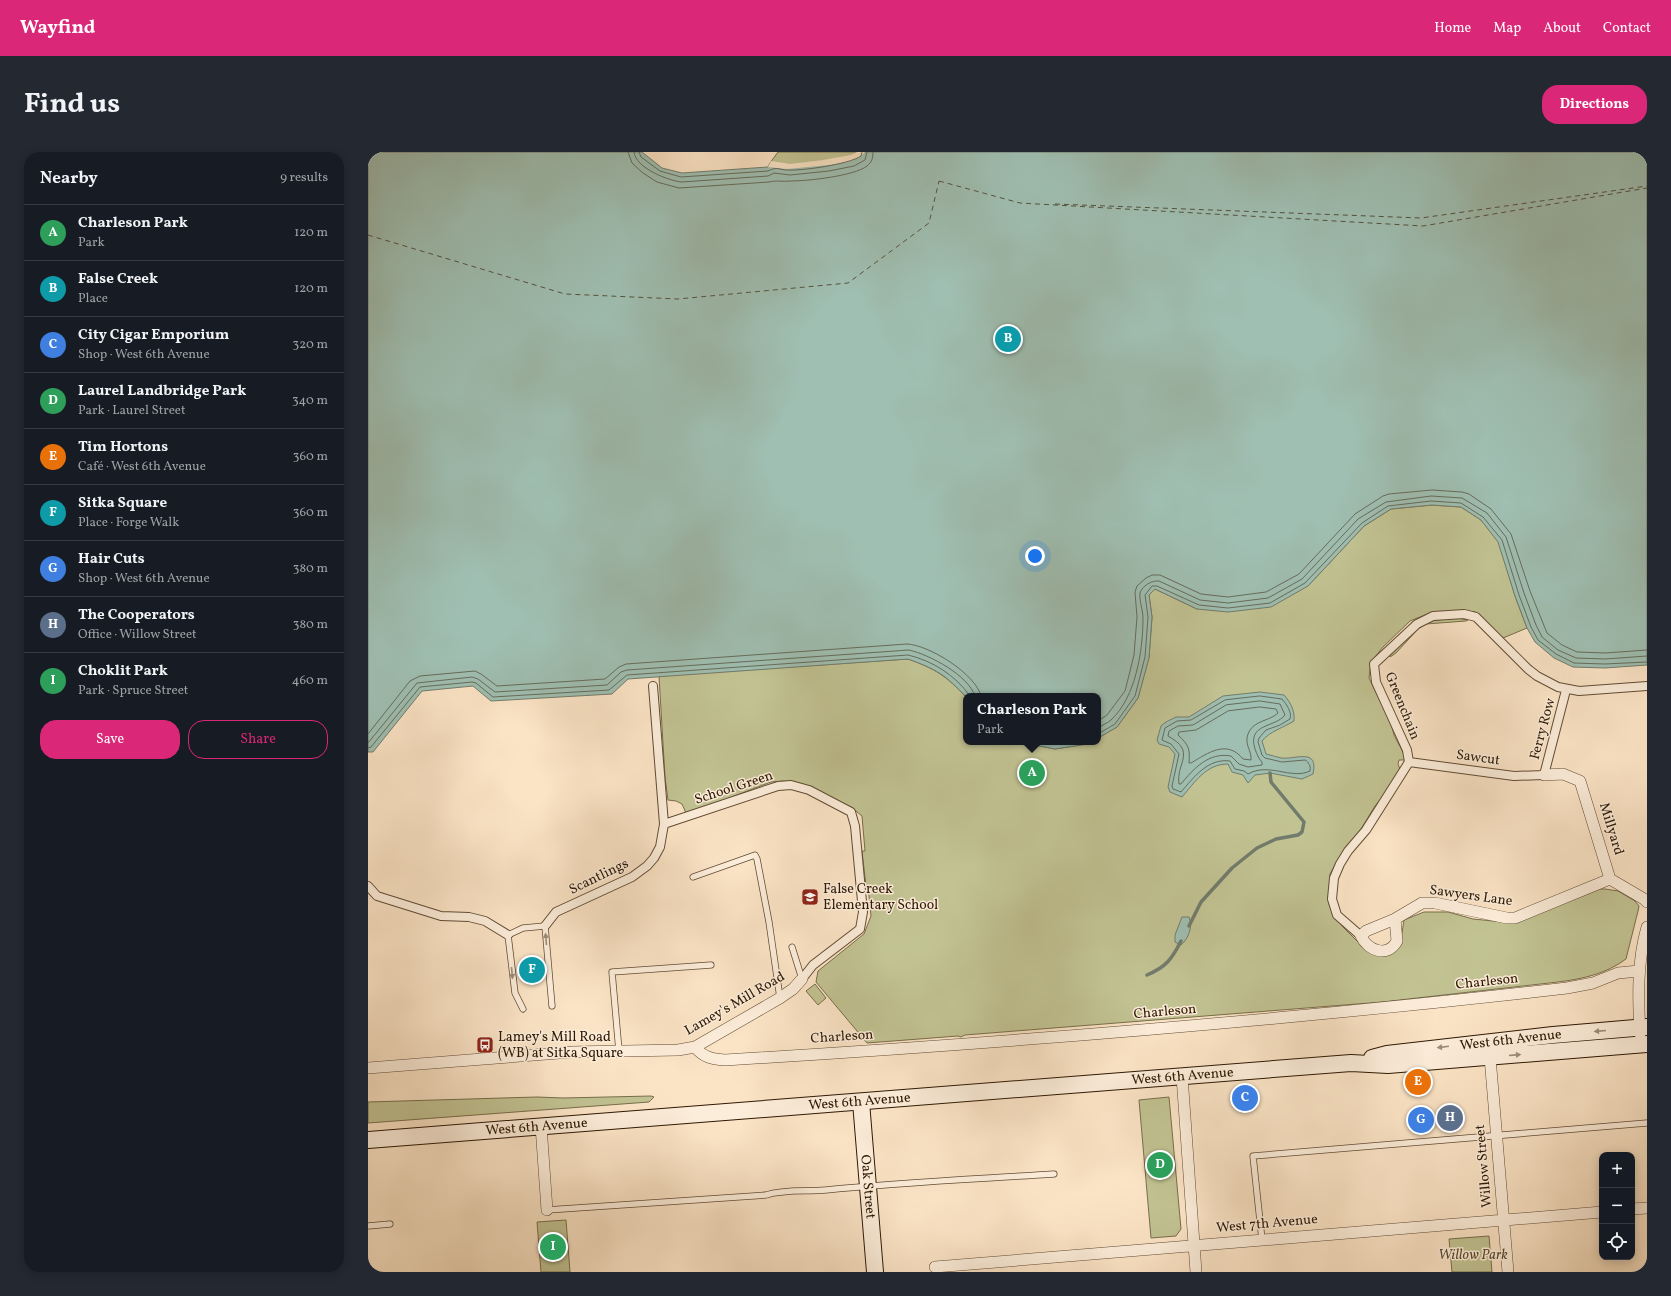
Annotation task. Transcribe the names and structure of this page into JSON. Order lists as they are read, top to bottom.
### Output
{
  "streets": {
    "main road": ["West 6th Avenue", "Oak Street"],
    "street": [
      "Greenchain",
      "Ferry Row",
      "Sawcut",
      "School Green",
      "Millyard",
      "Scantlings",
      "Sawyers Lane",
      "Charleson",
      "Lamey's Mill Road",
      "Willow Street",
      "West 7th Avenue"
    ]
  },
  "crossings": [
    ["Greenchain", "Ferry Row"],
    ["Greenchain", "Sawcut"],
    ["Greenchain", "Sawyers Lane"],
    ["Ferry Row", "Sawcut"],
    ["Ferry Row", "Millyard"],
    ["Sawcut", "Millyard"],
    ["School Green", "Scantlings"],
    ["School Green", "Lamey's Mill Road"],
    ["Millyard", "Sawyers Lane"],
    ["Charleson", "Lamey's Mill Road"],
    ["West 6th Avenue", "Willow Street"],
    ["West 6th Avenue", "Oak Street"],
    ["Willow Street", "West 7th Avenue"]
  ],
  "parks": ["Willow Park"],
  "places": {
    "school or university": ["False Creek Elementary School"],
    "bus stop": ["Lamey's Mill Road (WB) at Sitka Square"]
  },
  "page": {
    "header": "Wayfind",
    "nav": [
      "Home",
      "Map",
      "About",
      "Contact"
    ],
    "title": "Find us",
    "buttons": [
      "Directions",
      ["Save", "Share"]
    ],
    "heading": ["Nearby", "9 results"],
    "list": [
      {
        "mark": "A",
        "name": "Charleson Park",
        "note": "Park",
        "value": "120 m"
      },
      {
        "mark": "B",
        "name": "False Creek",
        "note": "Place",
        "value": "120 m"
      },
      {
        "mark": "C",
        "name": "City Cigar Emporium",
        "note": "Shop · West 6th Avenue",
        "value": "320 m"
      },
      {
        "mark": "D",
        "name": "Laurel Landbridge Park",
        "note": "Park · Laurel Street",
        "value": "340 m"
      },
      {
        "mark": "E",
        "name": "Tim Hortons",
        "note": "Café · West 6th Avenue",
        "value": "360 m"
      },
      {
        "mark": "F",
        "name": "Sitka Square",
        "note": "Place · Forge Walk",
        "value": "360 m"
      },
      {
        "mark": "G",
        "name": "Hair Cuts",
        "note": "Shop · West 6th Avenue",
        "value": "380 m"
      },
      {
        "mark": "H",
        "name": "The Cooperators",
        "note": "Office · Willow Street",
        "value": "380 m"
      },
      {
        "mark": "I",
        "name": "Choklit Park",
        "note": "Park · Spruce Street",
        "value": "460 m"
      }
    ],
    "pins": [
      "B",
      "A",
      "F",
      "E",
      "C",
      "H",
      "G",
      "D",
      "I"
    ],
    "popup": ["Charleson Park", "Park"],
    "map_buttons": ["+", "−"]
  }
}
